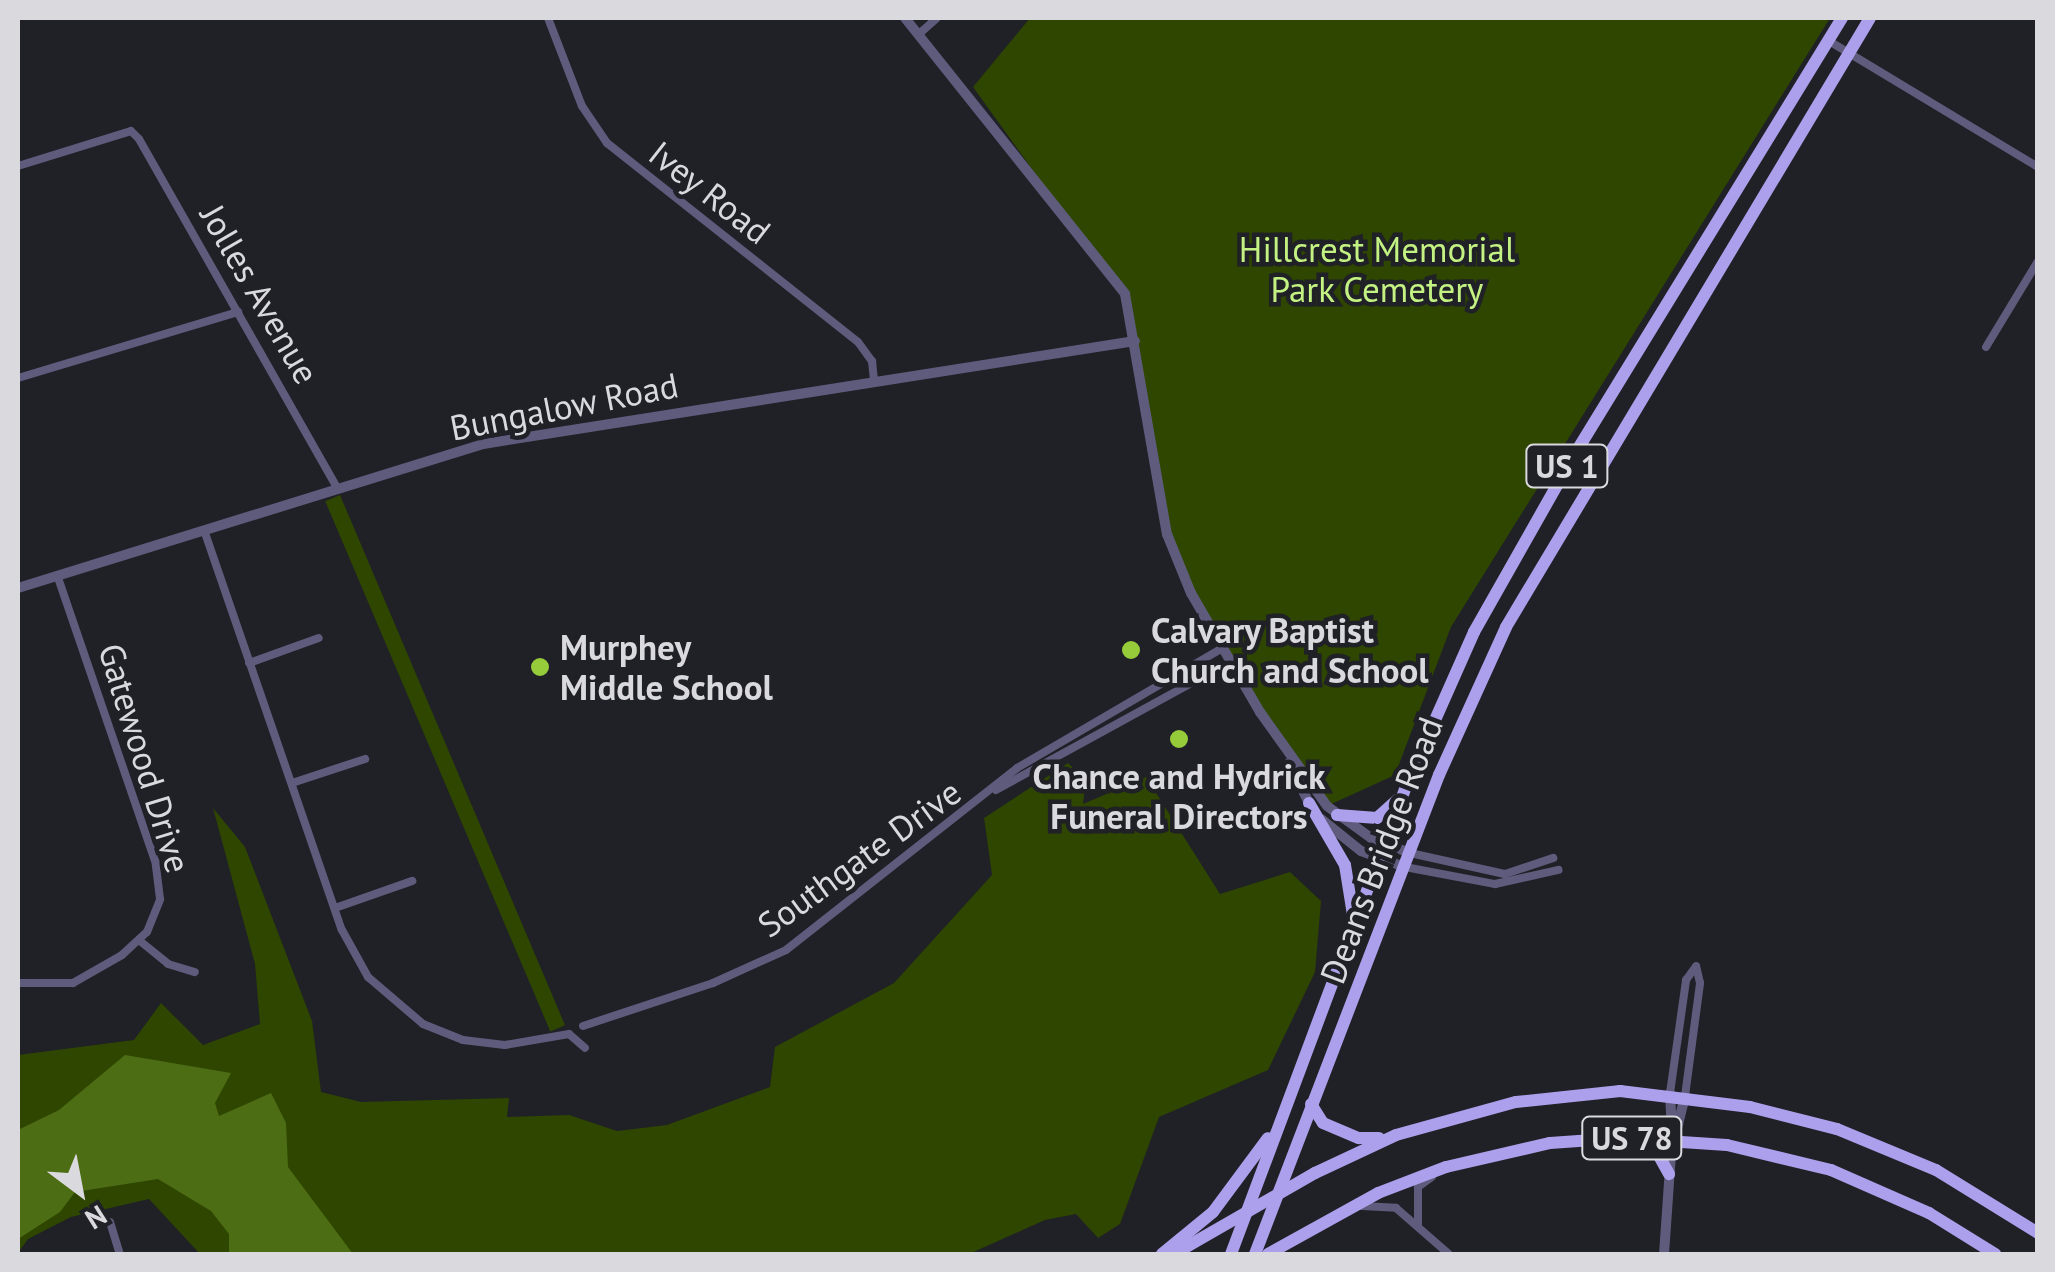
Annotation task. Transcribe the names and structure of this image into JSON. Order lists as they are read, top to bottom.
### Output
{
  "streets": {
    "highway": ["US 1", "Deans Bridge Road", "US 78"],
    "street": [
      "Ivey Road",
      "Jolles Avenue",
      "Bungalow Road",
      "Gatewood Drive",
      "Southgate Drive"
    ]
  },
  "crossings": [
    ["Ivey Road", "Bungalow Road"],
    ["Jolles Avenue", "Bungalow Road"],
    ["Bungalow Road", "Gatewood Drive"],
    ["US 1", "Deans Bridge Road"],
    ["Deans Bridge Road", "US 78"]
  ],
  "parks": ["Hillcrest Memorial Park Cemetery"],
  "places": ["Calvary Baptist Church and School", "Murphey Middle School", "Chance and Hydrick Funeral Directors"],
  "north": "bottom right"
}
